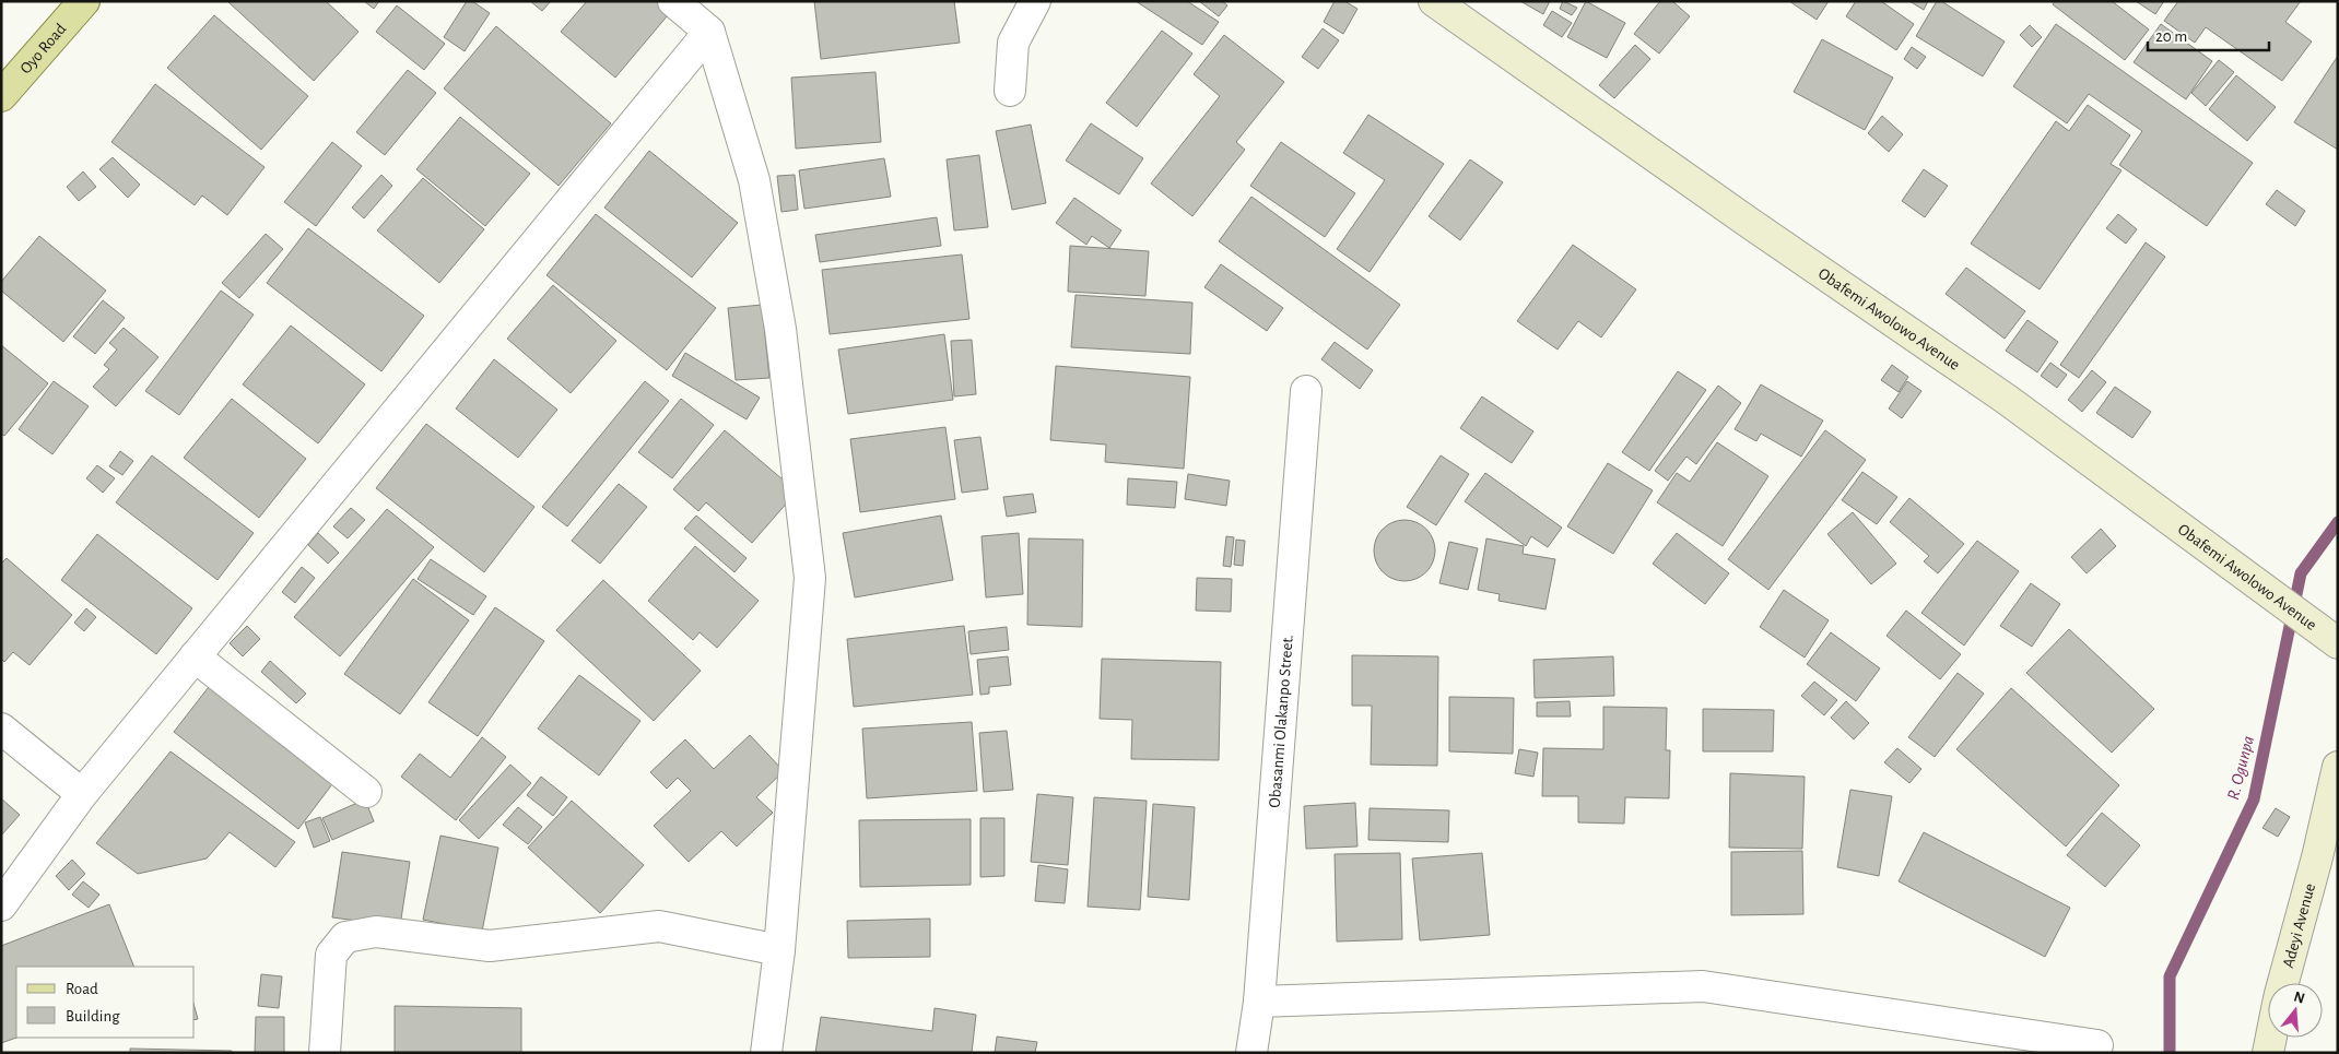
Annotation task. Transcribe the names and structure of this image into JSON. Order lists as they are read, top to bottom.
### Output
{
  "streets": {
    "main road": ["Oyo Road", "Obafemi Awolowo Avenue", "Adeyi Avenue"],
    "street": ["Obasanmi Olakanpo Street."]
  },
  "water": ["R. Ogunpa"],
  "legend": ["Road", "Building"],
  "scale_bar": "20 m",
  "north": "top"
}
